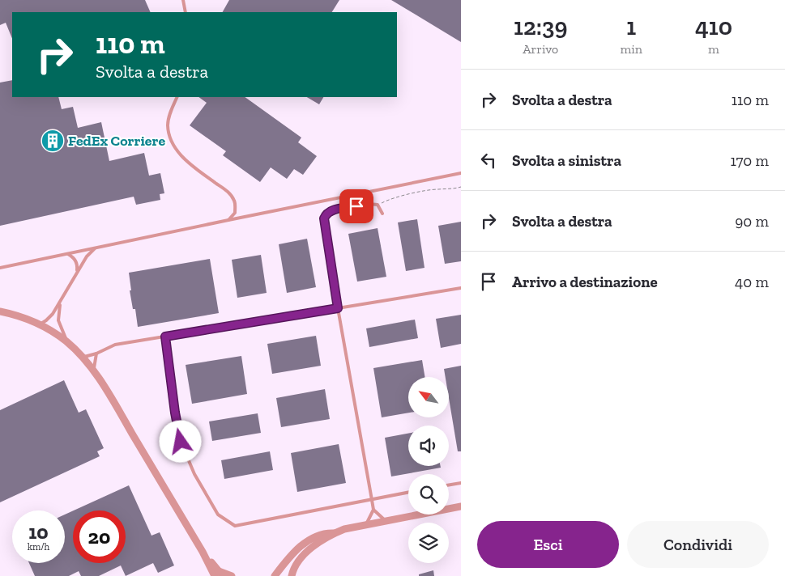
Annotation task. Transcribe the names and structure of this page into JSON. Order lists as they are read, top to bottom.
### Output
{
  "places": {
    "building": ["FedEx Corriere"]
  },
  "north": "top left",
  "page": {
    "eta": [
      "12:39",
      "Arrivo",
      "1",
      "min",
      "410",
      "m"
    ],
    "turn": ["110 m", "Svolta a destra"],
    "list": [
      {
        "name": "Svolta a destra",
        "value": "110 m"
      },
      {
        "name": "Svolta a sinistra",
        "value": "170 m"
      },
      {
        "name": "Svolta a destra",
        "value": "90 m"
      },
      {
        "name": "Arrivo a destinazione",
        "value": "40 m"
      }
    ],
    "speed": "10 km/h",
    "limit": "20",
    "buttons": ["Esci", "Condividi"]
  }
}
